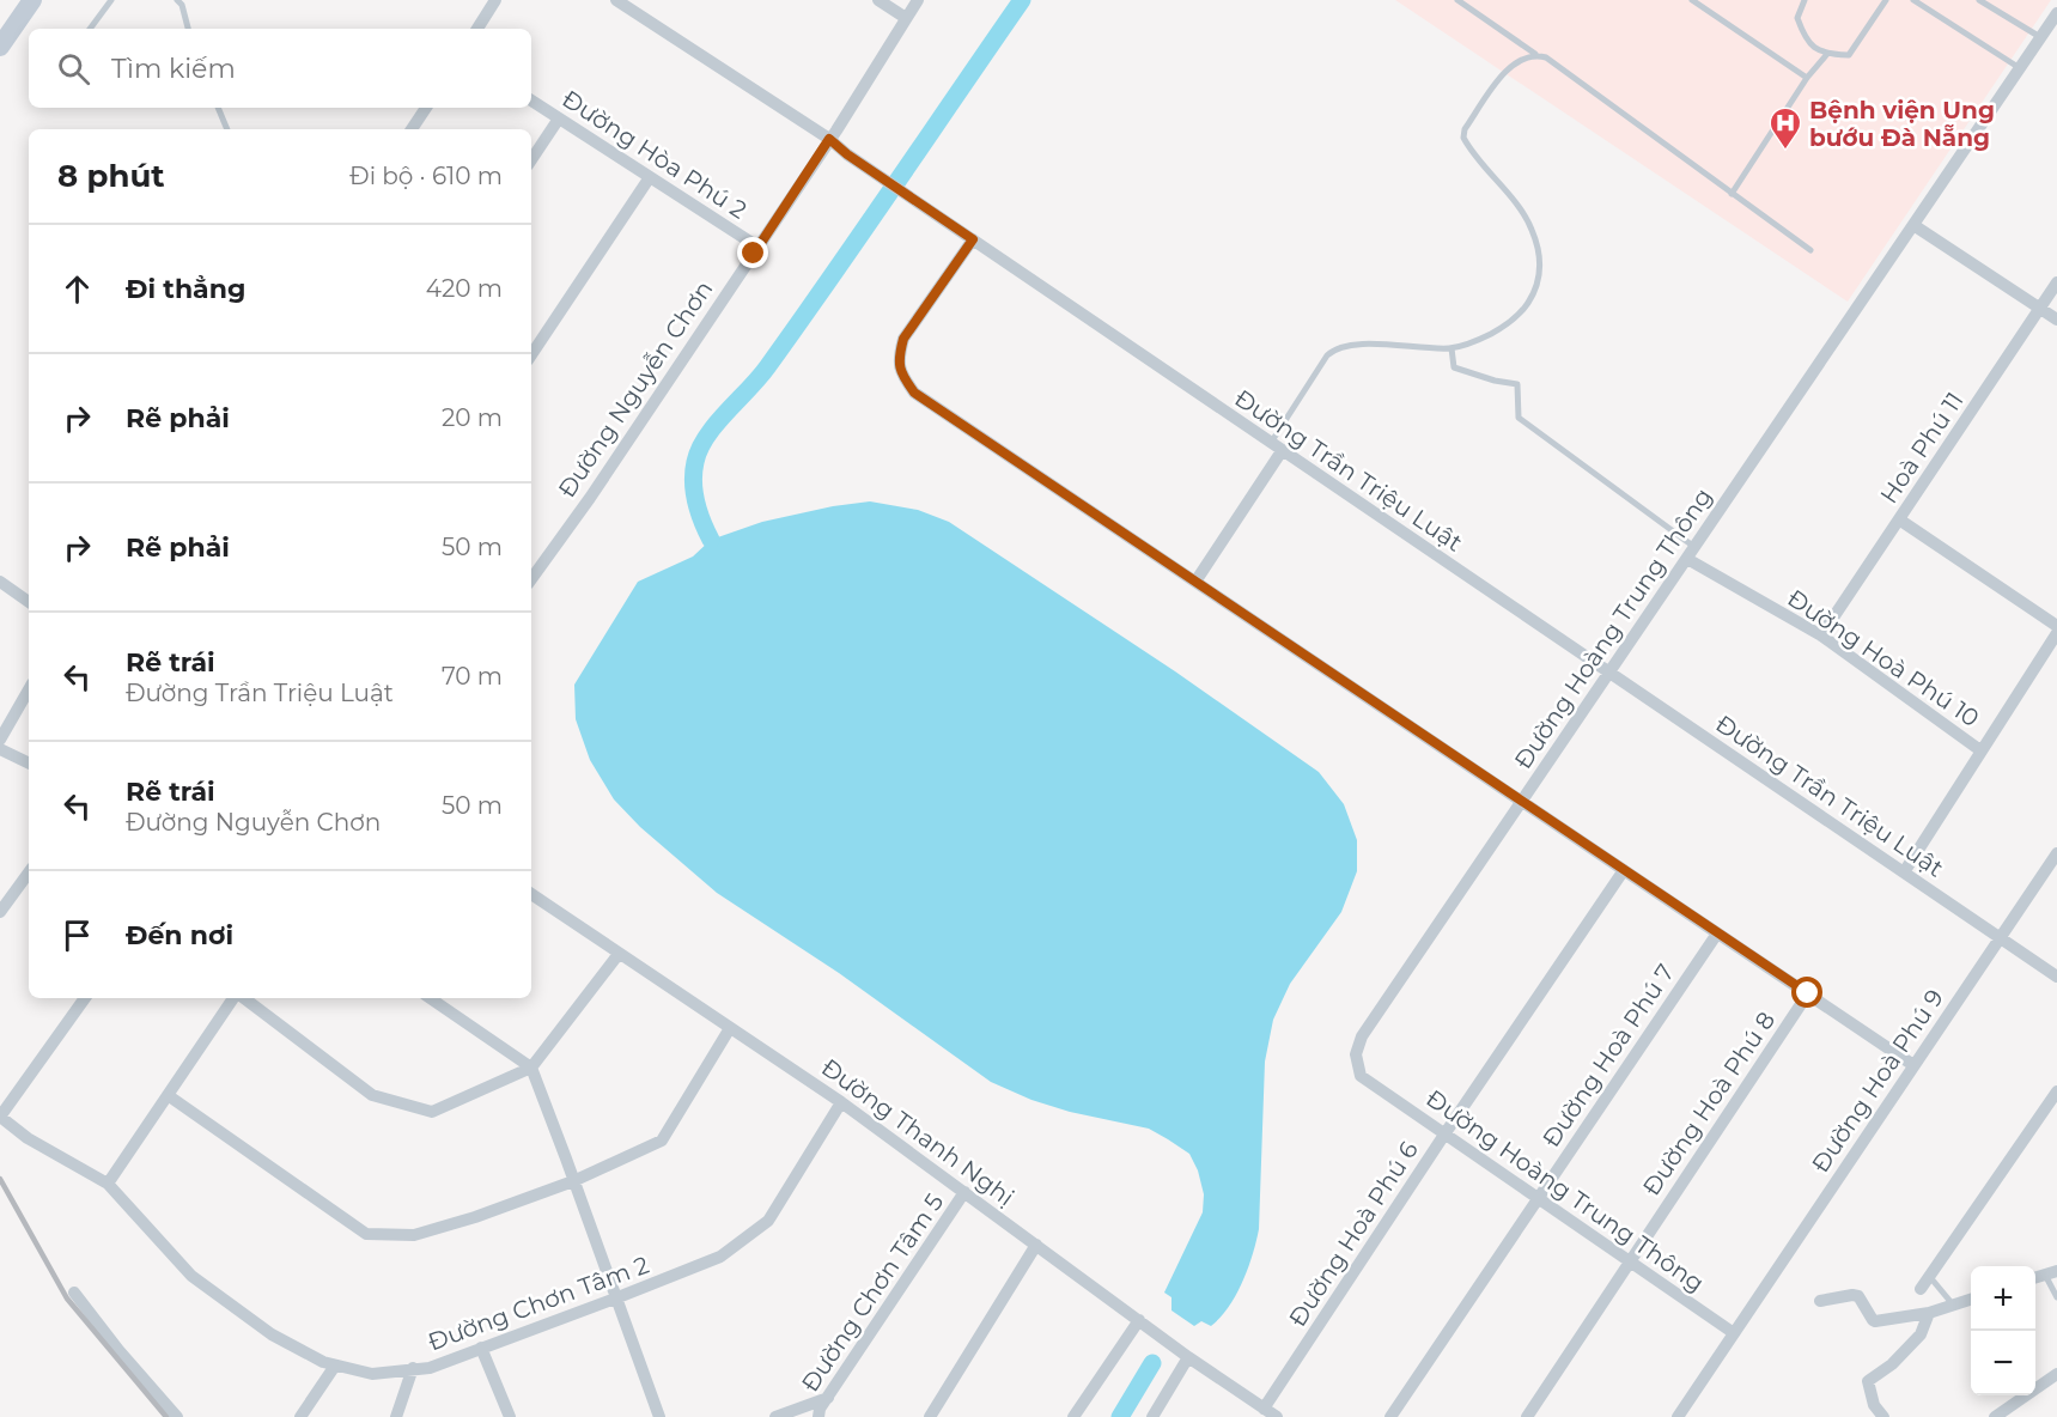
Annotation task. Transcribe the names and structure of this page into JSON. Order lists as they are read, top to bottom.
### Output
{
  "streets": {
    "street": [
      "Đường Hòa Phú 2",
      "Đường Nguyễn Chơn",
      "Hoà Phú 11",
      "Đường Trần Triệu Luật",
      "Đường Hoàng Trung Thông",
      "Đường Hoà Phú 10",
      "Đường Hoà Phú 7",
      "Đường Hoà Phú 9",
      "Đường Hoà Phú 8",
      "Đường Thanh Nghị",
      "Đường Hoà Phú 6",
      "Đường Chơn Tâm 5",
      "Đường Chơn Tâm 2"
    ]
  },
  "crossings": [
    ["Đường Hòa Phú 2", "Đường Nguyễn Chơn"],
    ["Đường Nguyễn Chơn", "Đường Trần Triệu Luật"],
    ["Hoà Phú 11", "Đường Hoà Phú 10"],
    ["Đường Trần Triệu Luật", "Đường Hoàng Trung Thông"],
    ["Đường Trần Triệu Luật", "Đường Hoà Phú 10"],
    ["Đường Trần Triệu Luật", "Đường Hoà Phú 9"],
    ["Đường Hoàng Trung Thông", "Đường Hoà Phú 10"],
    ["Đường Hoàng Trung Thông", "Đường Hoà Phú 7"],
    ["Đường Hoàng Trung Thông", "Đường Hoà Phú 9"],
    ["Đường Hoàng Trung Thông", "Đường Hoà Phú 8"],
    ["Đường Hoàng Trung Thông", "Đường Hoà Phú 6"],
    ["Đường Thanh Nghị", "Đường Hoà Phú 6"],
    ["Đường Thanh Nghị", "Đường Chơn Tâm 5"],
    ["Đường Thanh Nghị", "Đường Chơn Tâm 2"]
  ],
  "places": {
    "hospital": ["Bệnh viện Ung bướu Đà Nẵng"]
  },
  "page": {
    "search": "Tìm kiếm",
    "heading": ["8 phút", "Đi bộ · 610 m"],
    "list": [
      ["Đi thẳng", "420 m"],
      ["Rẽ phải", "20 m"],
      ["Rẽ phải", "50 m"],
      ["Rẽ trái", "Đường Trần Triệu Luật", "70 m"],
      ["Rẽ trái", "Đường Nguyễn Chơn", "50 m"],
      "Đến nơi"
    ],
    "map_buttons": ["+", "−"]
  }
}
